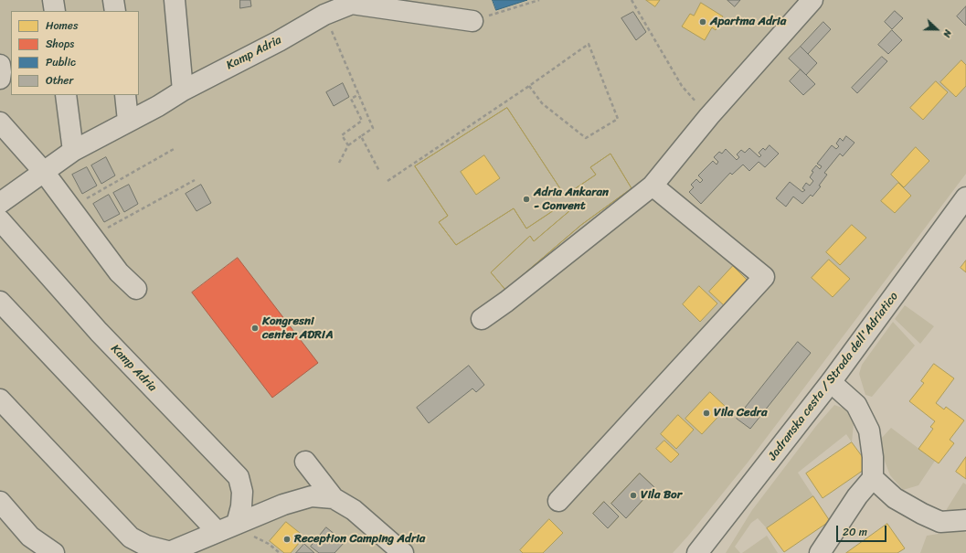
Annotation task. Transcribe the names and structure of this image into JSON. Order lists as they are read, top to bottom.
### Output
{
  "streets": {
    "main road": ["Kamp Adria", "Jadranska cesta / Strada dell'Adriatico"]
  },
  "places": [
    "Apartma Adria",
    "Adria Ankaran - Convent",
    "Kongresni center ADRIA",
    "Vila Cedra",
    "Vila Bor",
    "Reception Camping Adria"
  ],
  "legend": [
    "Homes",
    "Shops",
    "Public",
    "Other"
  ],
  "scale_bar": "20 m",
  "north": "right"
}
